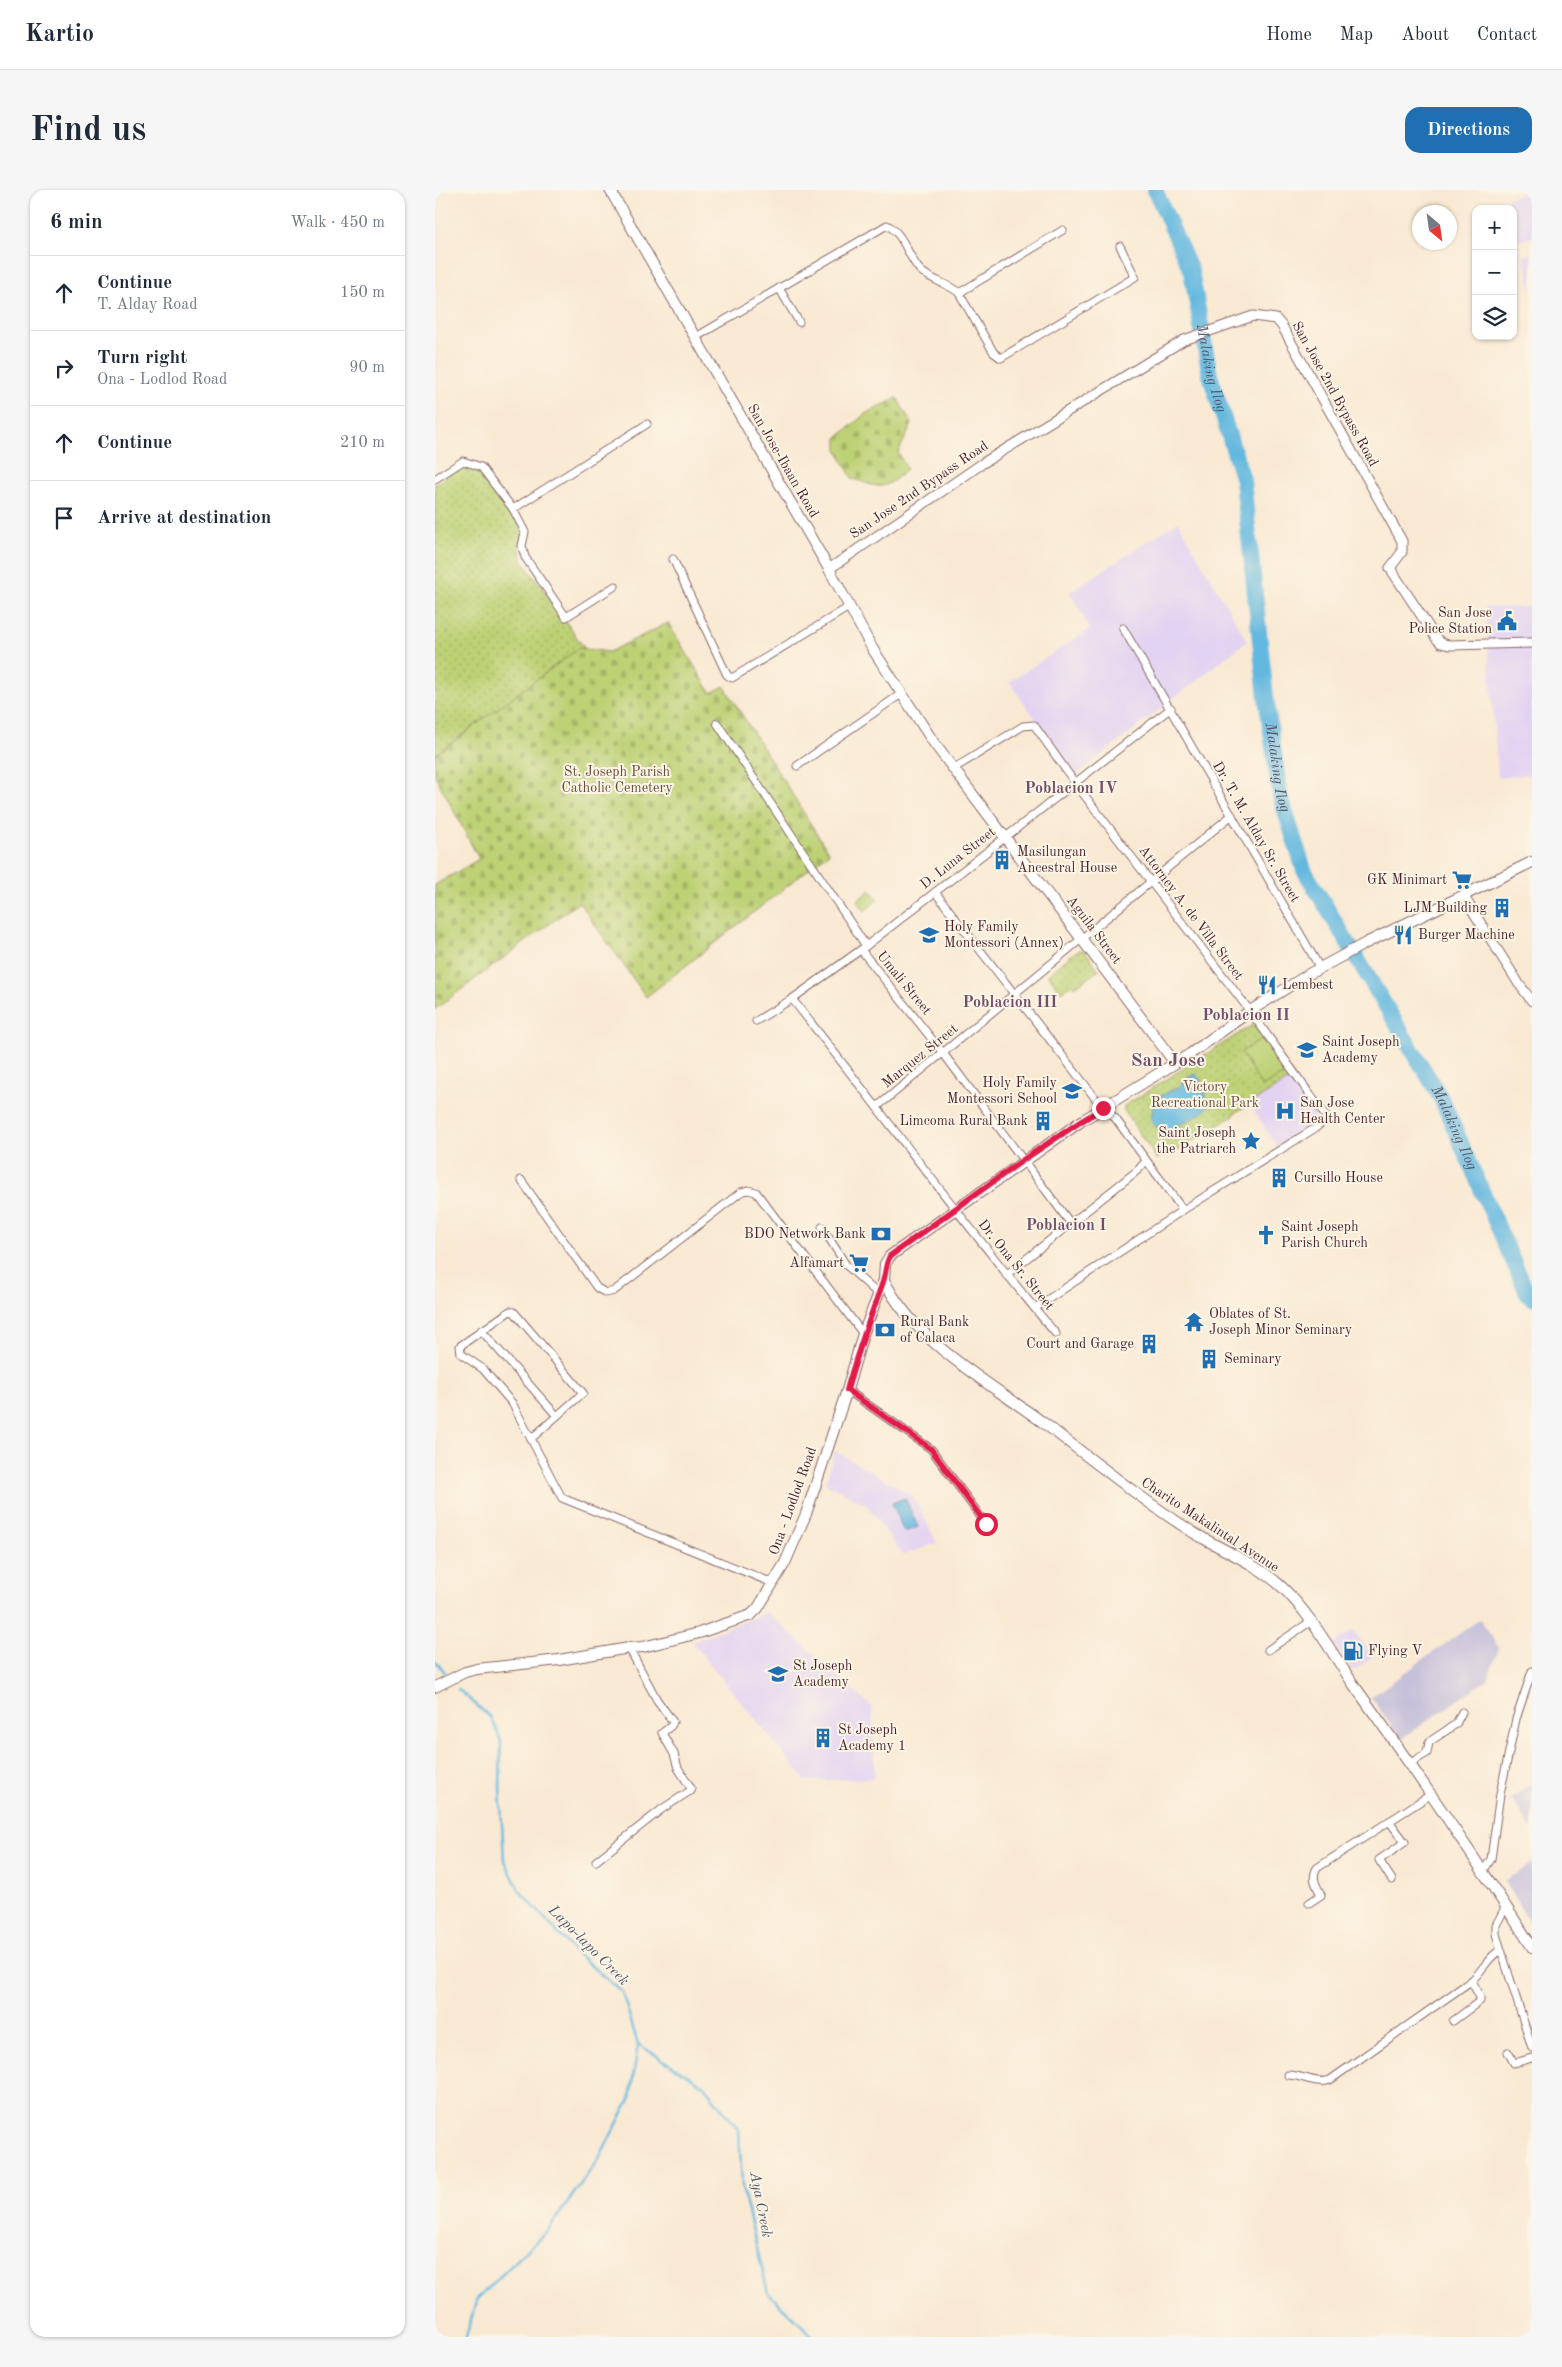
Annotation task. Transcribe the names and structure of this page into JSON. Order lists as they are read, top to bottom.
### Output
{
  "streets": {
    "main road": [
      "San Jose-Ibaan Road",
      "Aguila Street",
      "Ona - Lodlod Road",
      "Charito Makalintal Avenue"
    ],
    "street": [
      "San Jose 2nd Bypass Road",
      "Dr. T. M. Alday Sr. Street",
      "D. Luna Street",
      "Attorney A. de Villa Street",
      "Umali Street",
      "Marquez Street",
      "Dr. Ona Sr. Street"
    ]
  },
  "crossings": [
    ["San Jose 2nd Bypass Road", "San Jose-Ibaan Road"],
    ["San Jose-Ibaan Road", "Aguila Street"],
    ["Dr. T. M. Alday Sr. Street", "D. Luna Street"],
    ["Dr. T. M. Alday Sr. Street", "Marquez Street"],
    ["Dr. T. M. Alday Sr. Street", "Ona - Lodlod Road"],
    ["D. Luna Street", "Attorney A. de Villa Street"],
    ["D. Luna Street", "Aguila Street"],
    ["D. Luna Street", "Umali Street"],
    ["D. Luna Street", "Dr. Ona Sr. Street"],
    ["Attorney A. de Villa Street", "Aguila Street"],
    ["Attorney A. de Villa Street", "Marquez Street"],
    ["Attorney A. de Villa Street", "Ona - Lodlod Road"],
    ["Aguila Street", "Marquez Street"],
    ["Aguila Street", "Ona - Lodlod Road"],
    ["Umali Street", "Marquez Street"],
    ["Umali Street", "Ona - Lodlod Road"],
    ["Marquez Street", "Dr. Ona Sr. Street"],
    ["Dr. Ona Sr. Street", "Ona - Lodlod Road"],
    ["Ona - Lodlod Road", "Charito Makalintal Avenue"]
  ],
  "districts": [
    "Poblacion IV",
    "Poblacion III",
    "Poblacion II",
    "San Jose",
    "Poblacion I"
  ],
  "water": ["Malaking Ilog", "Lapo-lapo Creek", "Aya Creek"],
  "parks": ["St. Joseph Parish Catholic Cemetery", "Victory Recreational Park"],
  "places": {
    "public building": ["San Jose Police Station"],
    "building": [
      "Masilungan Ancestral House",
      "LJM Building",
      "Limcoma Rural Bank",
      "Cursillo House",
      "Court and Garage",
      "Seminary",
      "St Joseph Academy 1"
    ],
    "supermarket": ["GK Minimart", "Alfamart"],
    "school or university": [
      "Holy Family Montessori (Annex)",
      "Saint Joseph Academy",
      "Holy Family Montessori School",
      "St Joseph Academy"
    ],
    "restaurant": ["Burger Machine", "Lembest"],
    "hospital": ["San Jose Health Center"],
    "place": ["Saint Joseph the Patriarch"],
    "bank": ["BDO Network Bank", "Rural Bank of Calaca"],
    "church": ["Saint Joseph Parish Church"],
    "temple": ["Oblates of St. Joseph Minor Seminary"],
    "fuel station": ["Flying V"]
  },
  "north": "bottom right",
  "page": {
    "header": "Kartio",
    "nav": [
      "Home",
      "Map",
      "About",
      "Contact"
    ],
    "buttons": "Directions",
    "title": "Find us",
    "heading": ["6 min", "Walk · 450 m"],
    "map_buttons": ["+", "−"],
    "list": [
      ["Continue", "T. Alday Road", "150 m"],
      ["Turn right", "Ona - Lodlod Road", "90 m"],
      ["Continue", "210 m"],
      "Arrive at destination"
    ]
  }
}
